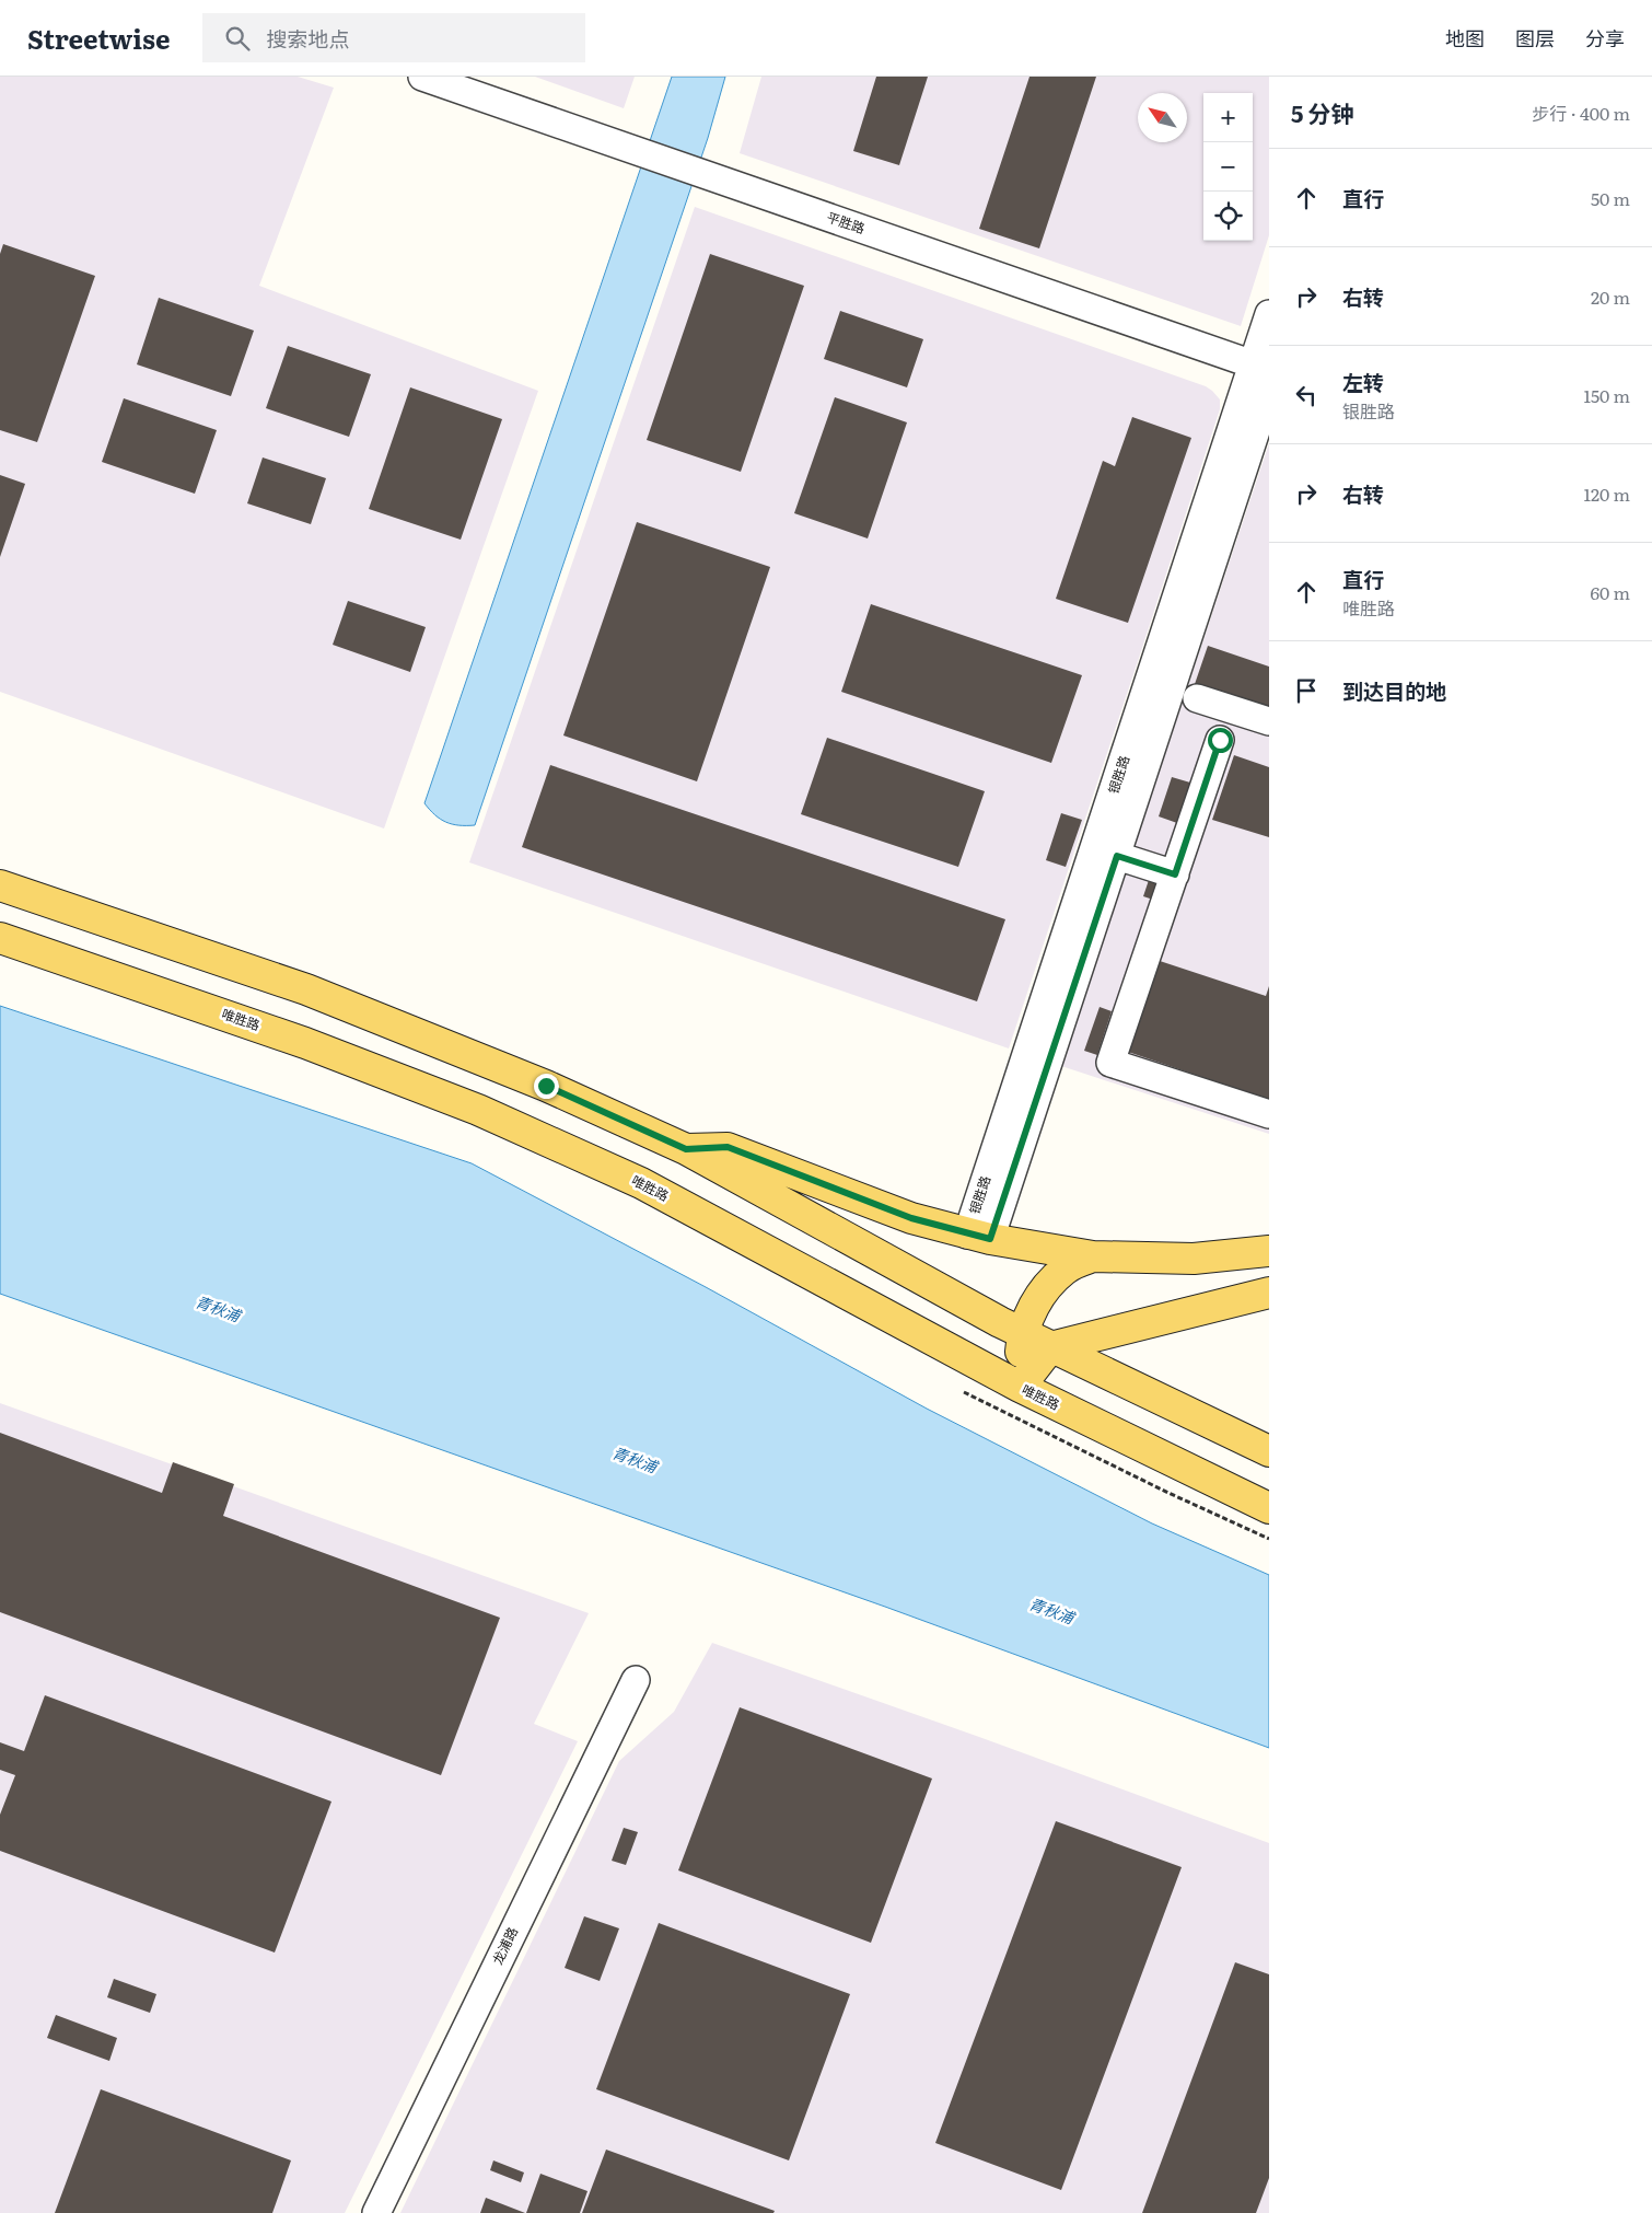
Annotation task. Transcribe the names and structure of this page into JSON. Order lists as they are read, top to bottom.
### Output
{
  "streets": {
    "main road": ["唯胜路"],
    "street": ["平胜路", "银胜路", "龙浦路"]
  },
  "crossings": [
    ["平胜路", "银胜路"]
  ],
  "water": ["青秋浦"],
  "north": "top left",
  "page": {
    "header": "Streetwise",
    "search": "搜索地点",
    "nav": ["地图", "图层", "分享"],
    "heading": ["5 分钟", "步行 · 400 m"],
    "map_buttons": ["+", "−"],
    "list": [
      ["直行", "50 m"],
      ["右转", "20 m"],
      ["左转", "银胜路", "150 m"],
      ["右转", "120 m"],
      ["直行", "唯胜路", "60 m"],
      "到达目的地"
    ]
  }
}
